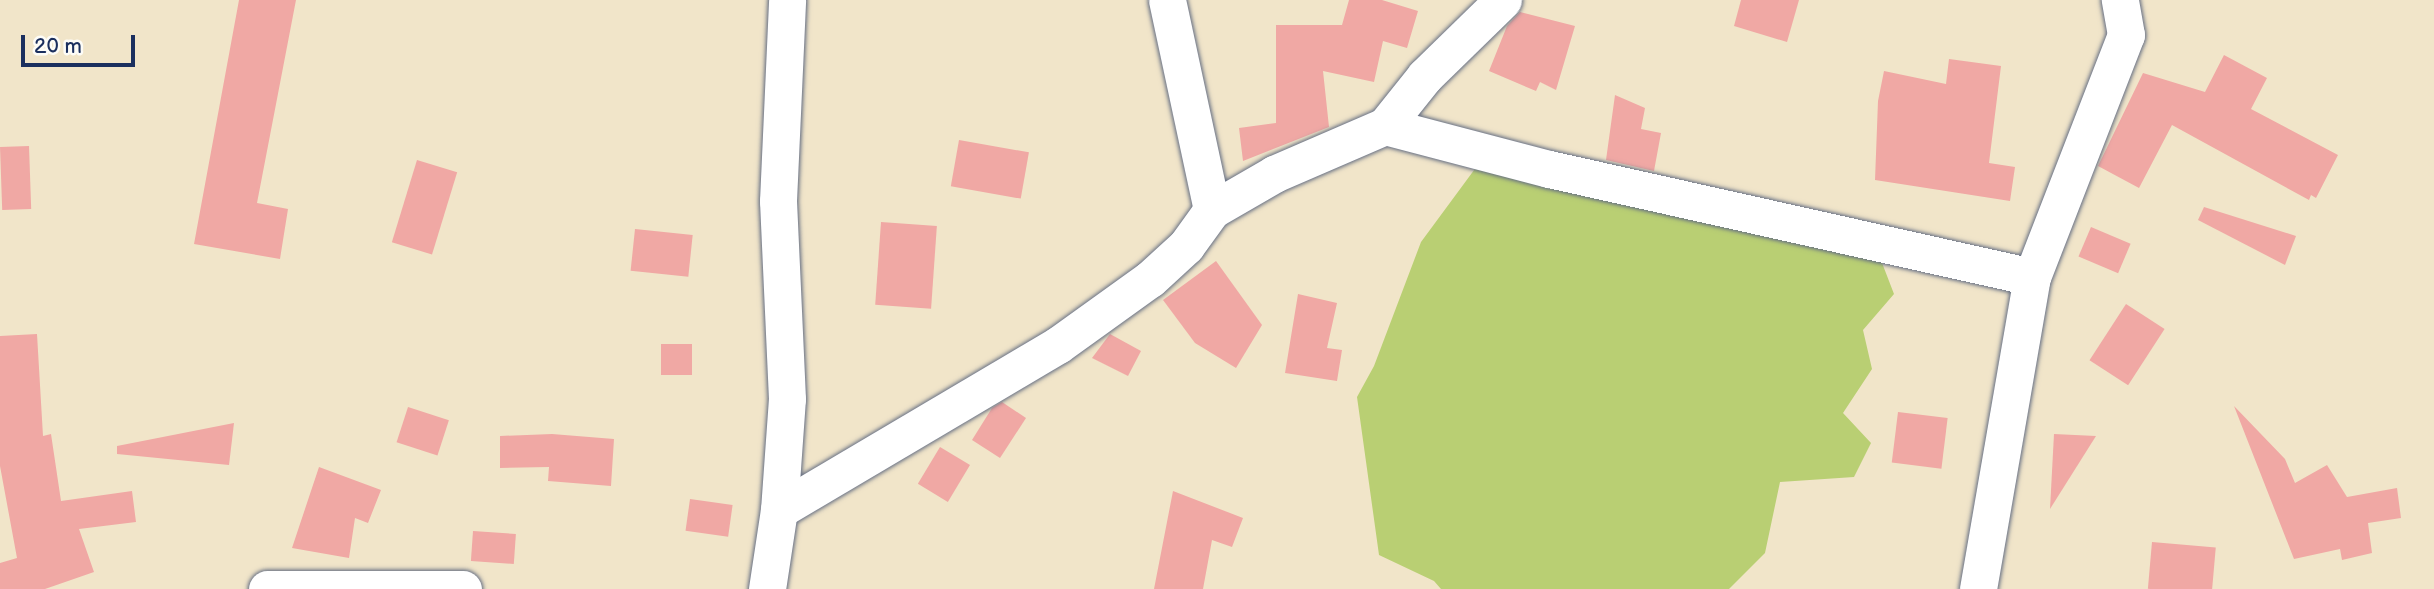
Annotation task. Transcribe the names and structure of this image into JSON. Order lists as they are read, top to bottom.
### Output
{
  "scale_bar": "20 m"
}
